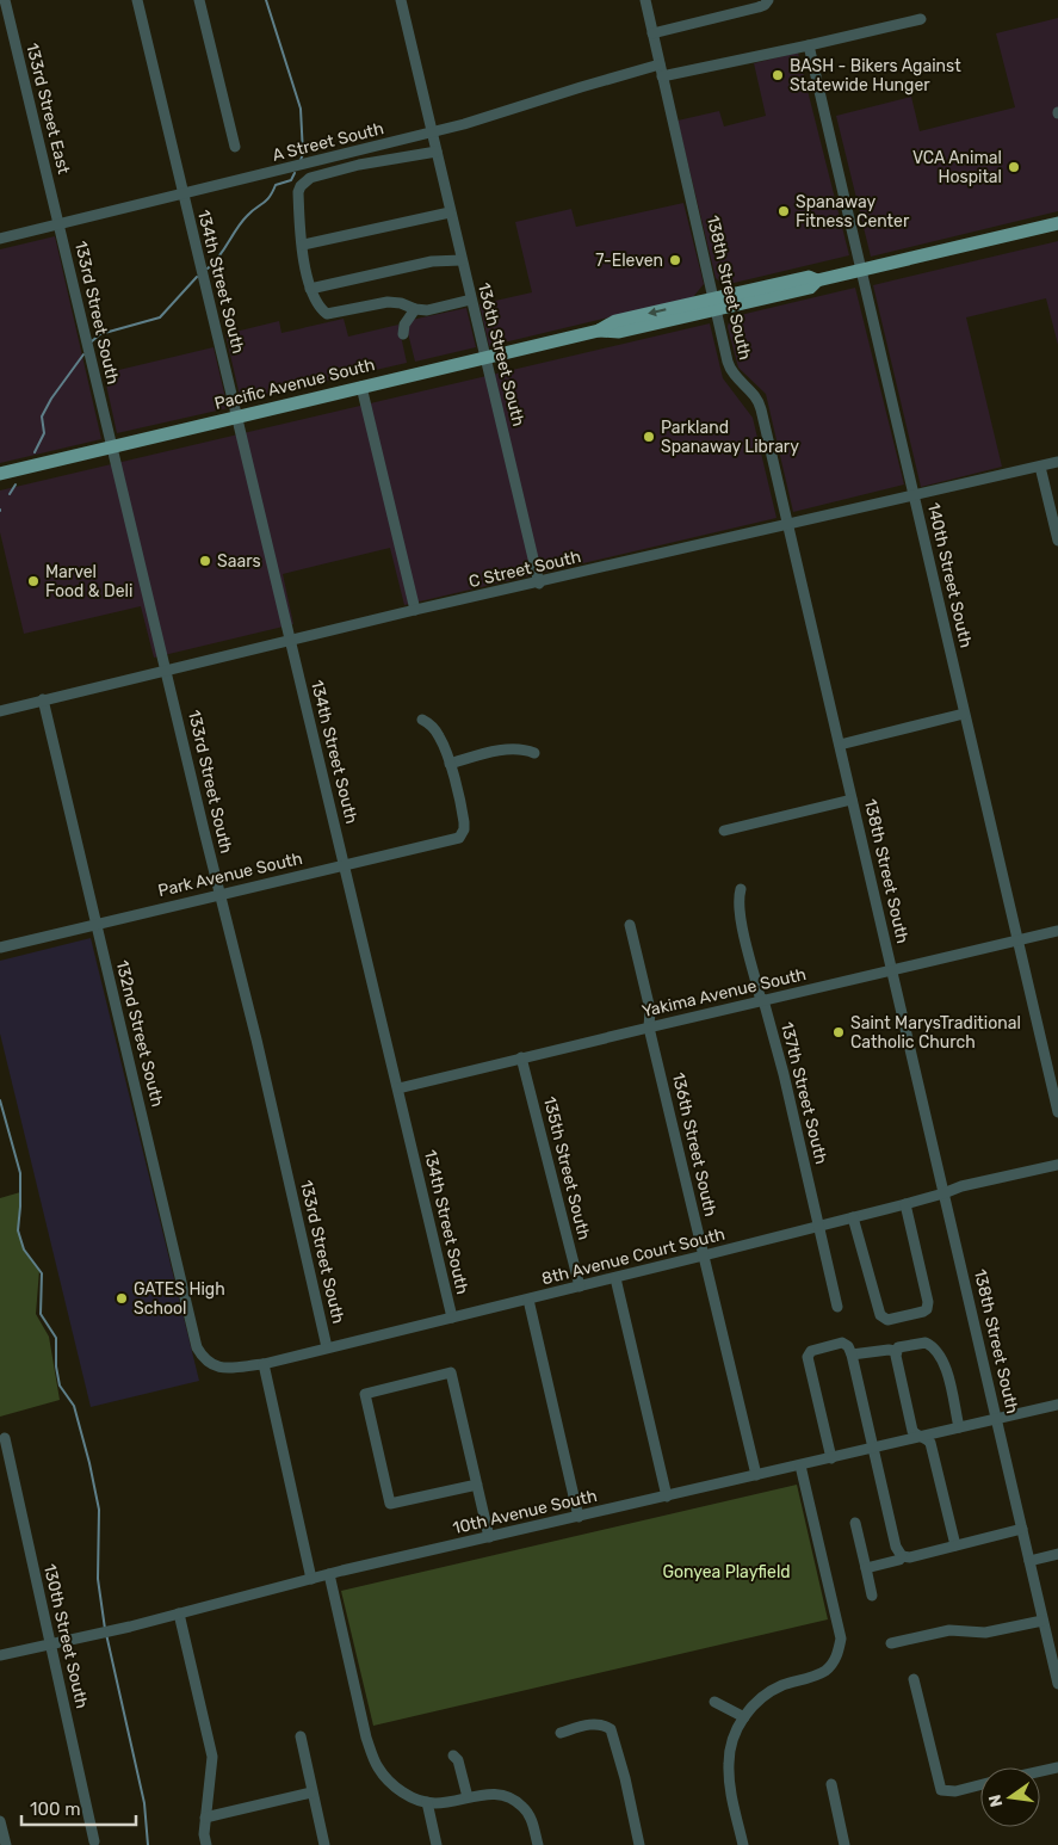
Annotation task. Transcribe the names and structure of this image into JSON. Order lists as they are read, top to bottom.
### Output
{
  "streets": {
    "main road": ["Pacific Avenue South"],
    "street": [
      "133rd Street East",
      "A Street South",
      "134th Street South",
      "138th Street South",
      "133rd Street South",
      "136th Street South",
      "C Street South",
      "140th Street South",
      "Park Avenue South",
      "Yakima Avenue South",
      "132nd Street South",
      "137th Street South",
      "135th Street South",
      "8th Avenue Court South",
      "10th Avenue South",
      "130th Street South"
    ]
  },
  "crossings": [
    ["133rd Street East", "A Street South"],
    ["133rd Street East", "133rd Street South"],
    ["A Street South", "134th Street South"],
    ["A Street South", "138th Street South"],
    ["A Street South", "133rd Street South"],
    ["A Street South", "136th Street South"],
    ["A Street South", "140th Street South"],
    ["134th Street South", "Pacific Avenue South"],
    ["134th Street South", "C Street South"],
    ["134th Street South", "Park Avenue South"],
    ["134th Street South", "Yakima Avenue South"],
    ["134th Street South", "8th Avenue Court South"],
    ["138th Street South", "Pacific Avenue South"],
    ["138th Street South", "C Street South"],
    ["138th Street South", "Yakima Avenue South"],
    ["138th Street South", "8th Avenue Court South"],
    ["138th Street South", "10th Avenue South"],
    ["133rd Street South", "Pacific Avenue South"],
    ["133rd Street South", "C Street South"],
    ["133rd Street South", "Park Avenue South"],
    ["133rd Street South", "8th Avenue Court South"],
    ["136th Street South", "Pacific Avenue South"],
    ["136th Street South", "C Street South"],
    ["136th Street South", "Yakima Avenue South"],
    ["136th Street South", "8th Avenue Court South"],
    ["136th Street South", "10th Avenue South"],
    ["Pacific Avenue South", "140th Street South"],
    ["C Street South", "140th Street South"],
    ["C Street South", "132nd Street South"],
    ["140th Street South", "Yakima Avenue South"],
    ["Park Avenue South", "132nd Street South"],
    ["Yakima Avenue South", "137th Street South"],
    ["Yakima Avenue South", "135th Street South"],
    ["132nd Street South", "8th Avenue Court South"],
    ["137th Street South", "8th Avenue Court South"],
    ["135th Street South", "8th Avenue Court South"],
    ["10th Avenue South", "130th Street South"]
  ],
  "parks": ["Gonyea Playfield"],
  "places": [
    "BASH - Bikers Against Statewide Hunger",
    "VCA Animal Hospital",
    "Spanaway Fitness Center",
    "7-Eleven",
    "Parkland Spanaway Library",
    "Saars",
    "Marvel Food & Deli",
    "Saint MarysTraditional Catholic Church",
    "GATES High School"
  ],
  "scale_bar": "100 m",
  "north": "left"
}
